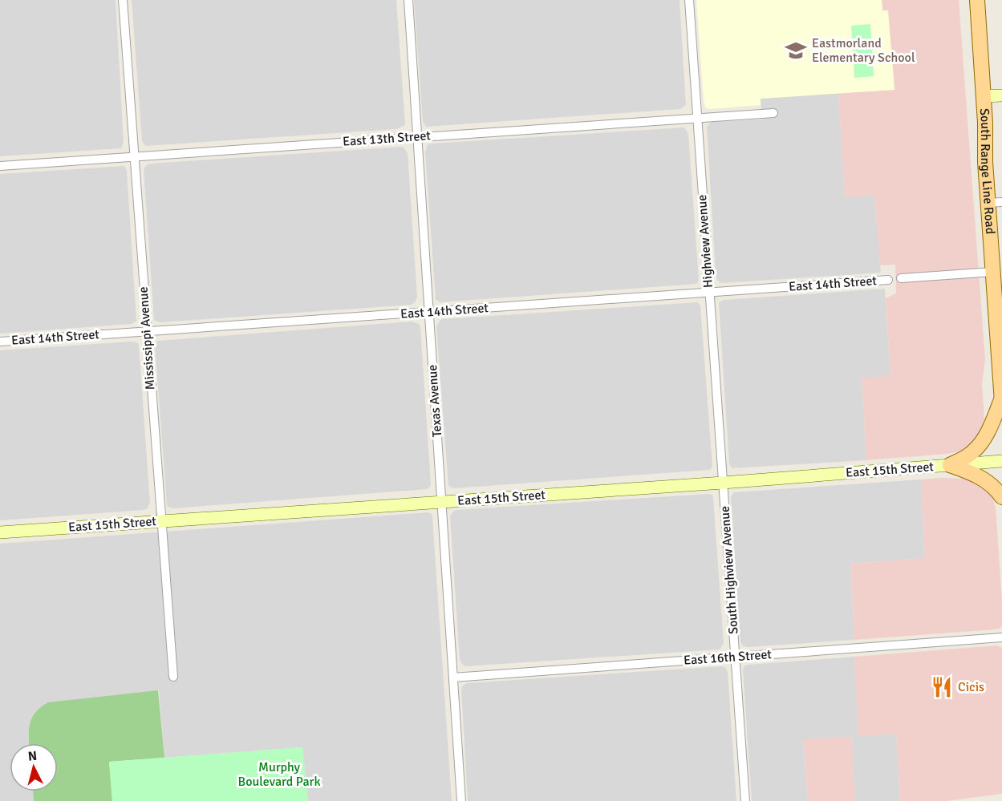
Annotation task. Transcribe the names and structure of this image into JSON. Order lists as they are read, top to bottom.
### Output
{
  "streets": {
    "main road": ["South Range Line Road", "East 15th Street"],
    "street": [
      "East 13th Street",
      "Highview Avenue",
      "East 14th Street",
      "Mississippi Avenue",
      "Texas Avenue",
      "South Highview Avenue",
      "East 16th Street"
    ]
  },
  "crossings": [
    ["East 13th Street", "Highview Avenue"],
    ["East 13th Street", "Mississippi Avenue"],
    ["East 13th Street", "Texas Avenue"],
    ["Highview Avenue", "East 14th Street"],
    ["Highview Avenue", "East 15th Street"],
    ["Highview Avenue", "South Highview Avenue"],
    ["East 14th Street", "Mississippi Avenue"],
    ["East 14th Street", "Texas Avenue"],
    ["Mississippi Avenue", "East 15th Street"],
    ["Texas Avenue", "East 15th Street"],
    ["Texas Avenue", "East 16th Street"],
    ["East 15th Street", "South Highview Avenue"],
    ["South Highview Avenue", "East 16th Street"]
  ],
  "parks": ["Murphy Boulevard Park"],
  "places": {
    "school or university": ["Eastmorland Elementary School"],
    "restaurant": ["Cicis"]
  },
  "north": "top"
}
